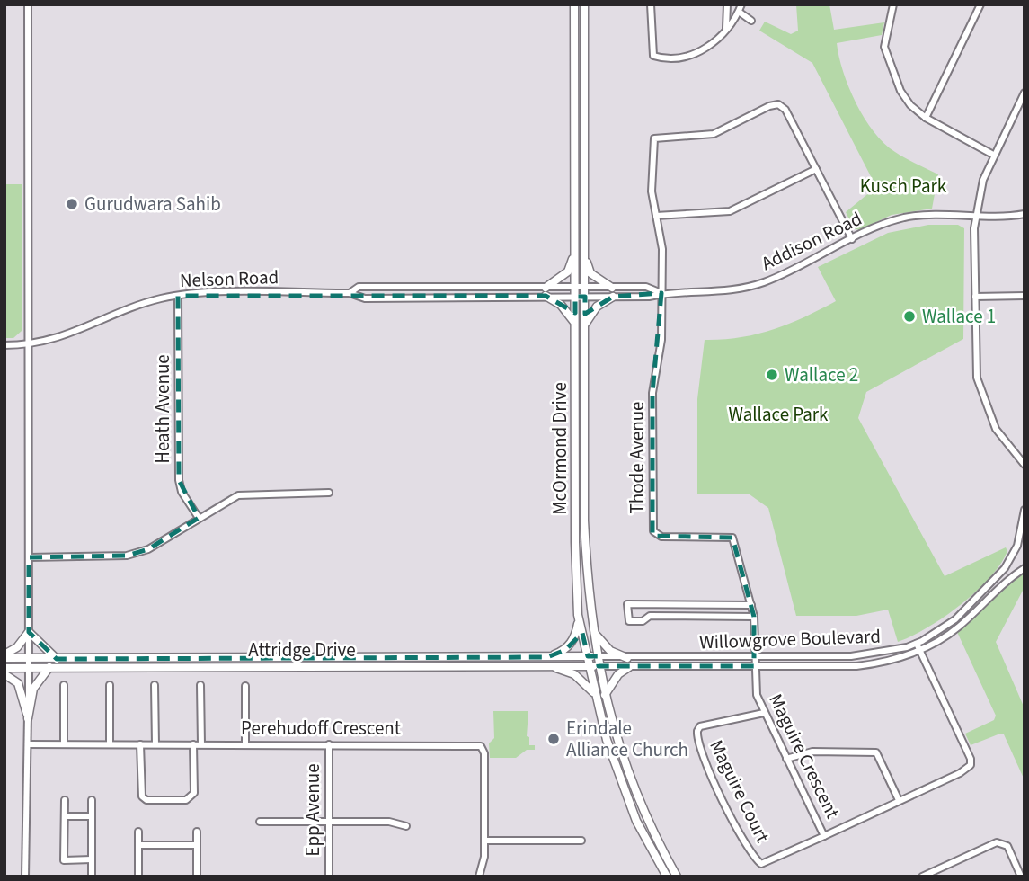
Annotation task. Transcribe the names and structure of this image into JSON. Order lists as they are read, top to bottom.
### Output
{
  "streets": {
    "main road": ["McOrmond Drive", "Attridge Drive"],
    "street": [
      "Addison Road",
      "Nelson Road",
      "Heath Avenue",
      "Thode Avenue",
      "Willowgrove Boulevard",
      "Perehudoff Crescent",
      "Maguire Crescent",
      "Maguire Court",
      "Epp Avenue"
    ]
  },
  "crossings": [
    ["Addison Road", "Nelson Road"],
    ["Addison Road", "McOrmond Drive"],
    ["Addison Road", "Thode Avenue"],
    ["Nelson Road", "Heath Avenue"],
    ["Nelson Road", "McOrmond Drive"],
    ["McOrmond Drive", "Willowgrove Boulevard"],
    ["McOrmond Drive", "Attridge Drive"],
    ["Thode Avenue", "Willowgrove Boulevard"],
    ["Thode Avenue", "Maguire Crescent"],
    ["Willowgrove Boulevard", "Attridge Drive"],
    ["Willowgrove Boulevard", "Maguire Crescent"],
    ["Perehudoff Crescent", "Epp Avenue"],
    ["Maguire Crescent", "Maguire Court"]
  ],
  "parks": ["Kusch Park", "Wallace Park"],
  "places": [
    "Gurudwara Sahib",
    "Wallace 1",
    "Wallace 2",
    "Erindale Alliance Church"
  ]
}
